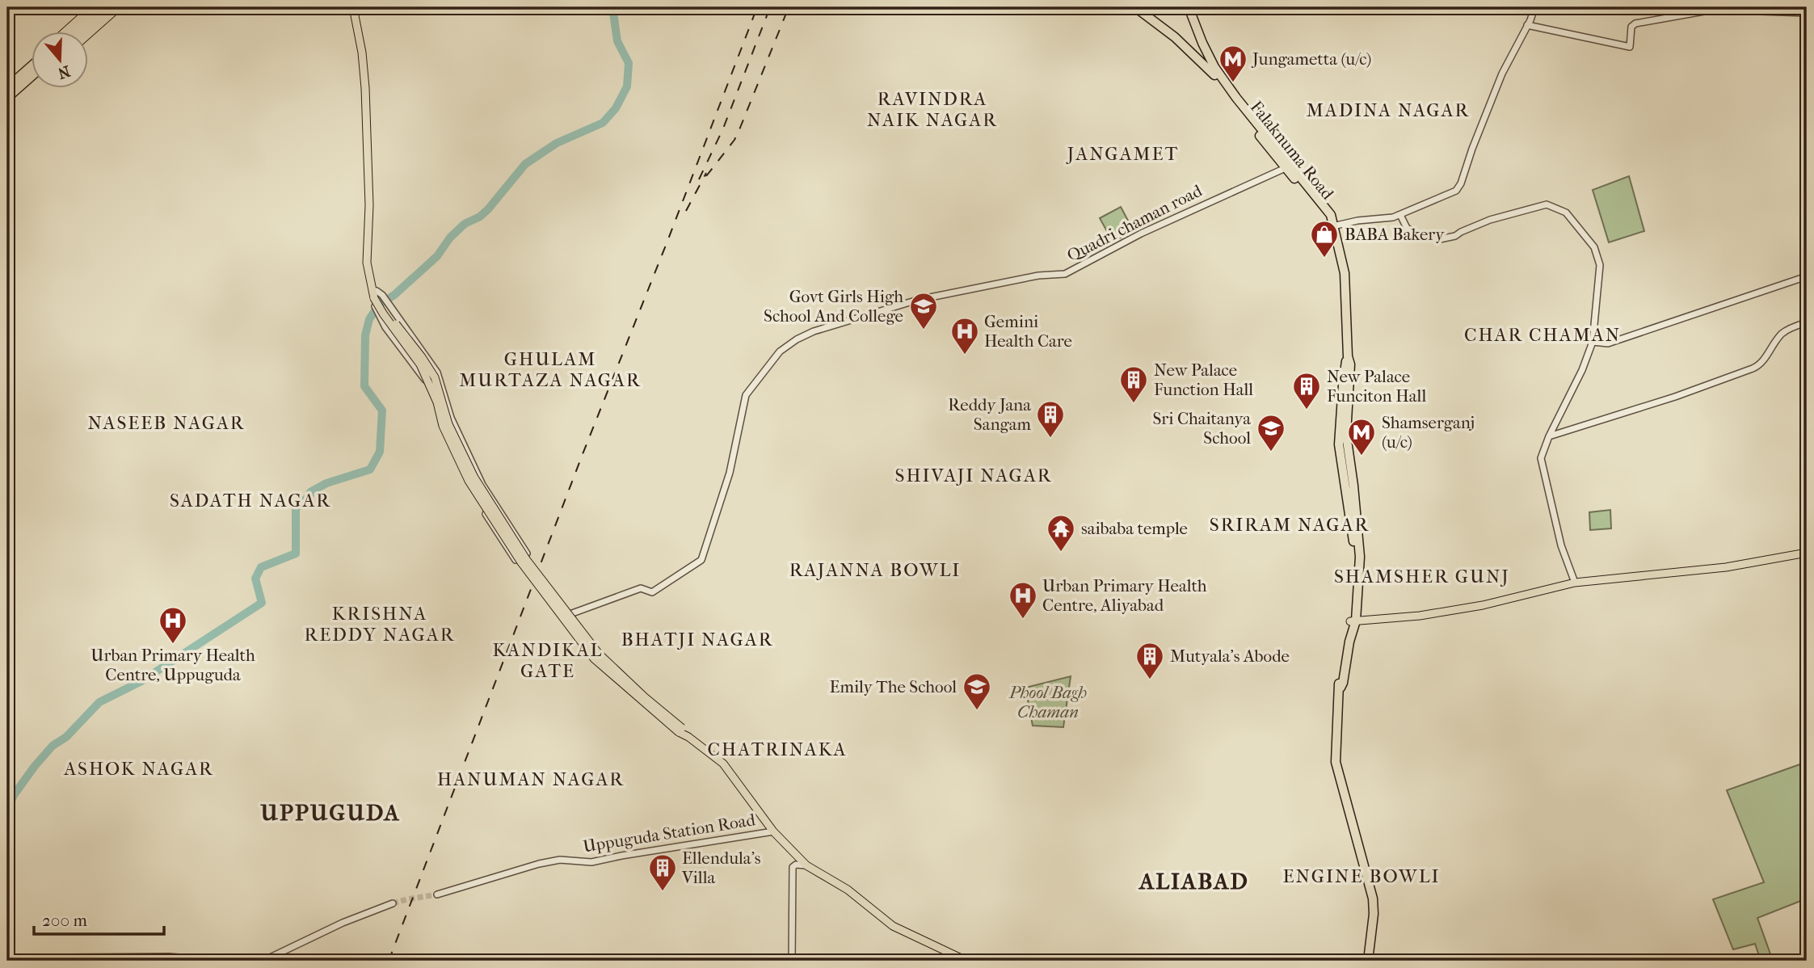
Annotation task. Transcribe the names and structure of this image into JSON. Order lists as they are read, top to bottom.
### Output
{
  "streets": {
    "highway": ["Falaknuma Road"],
    "street": ["Quadri chaman road", "Uppuguda Station Road"]
  },
  "crossings": [
    ["Falaknuma Road", "Quadri chaman road"]
  ],
  "districts": [
    "RAVINDRA NAIK NAGAR",
    "MADINA NAGAR",
    "JANGAMET",
    "CHAR CHAMAN",
    "GHULAM MURTAZA NAGAR",
    "NASEEB NAGAR",
    "SHIVAJI NAGAR",
    "SADATH NAGAR",
    "SRIRAM NAGAR",
    "RAJANNA BOWLI",
    "SHAMSHER GUNJ",
    "KRISHNA REDDY NAGAR",
    "BHATJI NAGAR",
    "KANDIKAL GATE",
    "CHATRINAKA",
    "ASHOK NAGAR",
    "HANUMAN NAGAR",
    "UPPUGUDA",
    "ENGINE BOWLI",
    "ALIABAD"
  ],
  "parks": ["Phool Bagh Chaman"],
  "places": {
    "metro station": ["Jungametta (u/c)", "Shamserganj (u/c)"],
    "shop": ["BABA Bakery"],
    "school or university": ["Govt Girls High School And College", "Sri Chaitanya School", "Emily The School"],
    "hospital": ["Gemini Health Care", "Urban Primary Health Centre, Aliyabad", "Urban Primary Health Centre, Uppuguda"],
    "building": [
      "New Palace Function Hall",
      "New Palace Funciton Hall",
      "Reddy Jana Sangam",
      "Mutyala's Abode",
      "Ellendula's Villa"
    ],
    "temple": ["saibaba temple"]
  },
  "scale_bar": "200 m",
  "north": "bottom"
}
